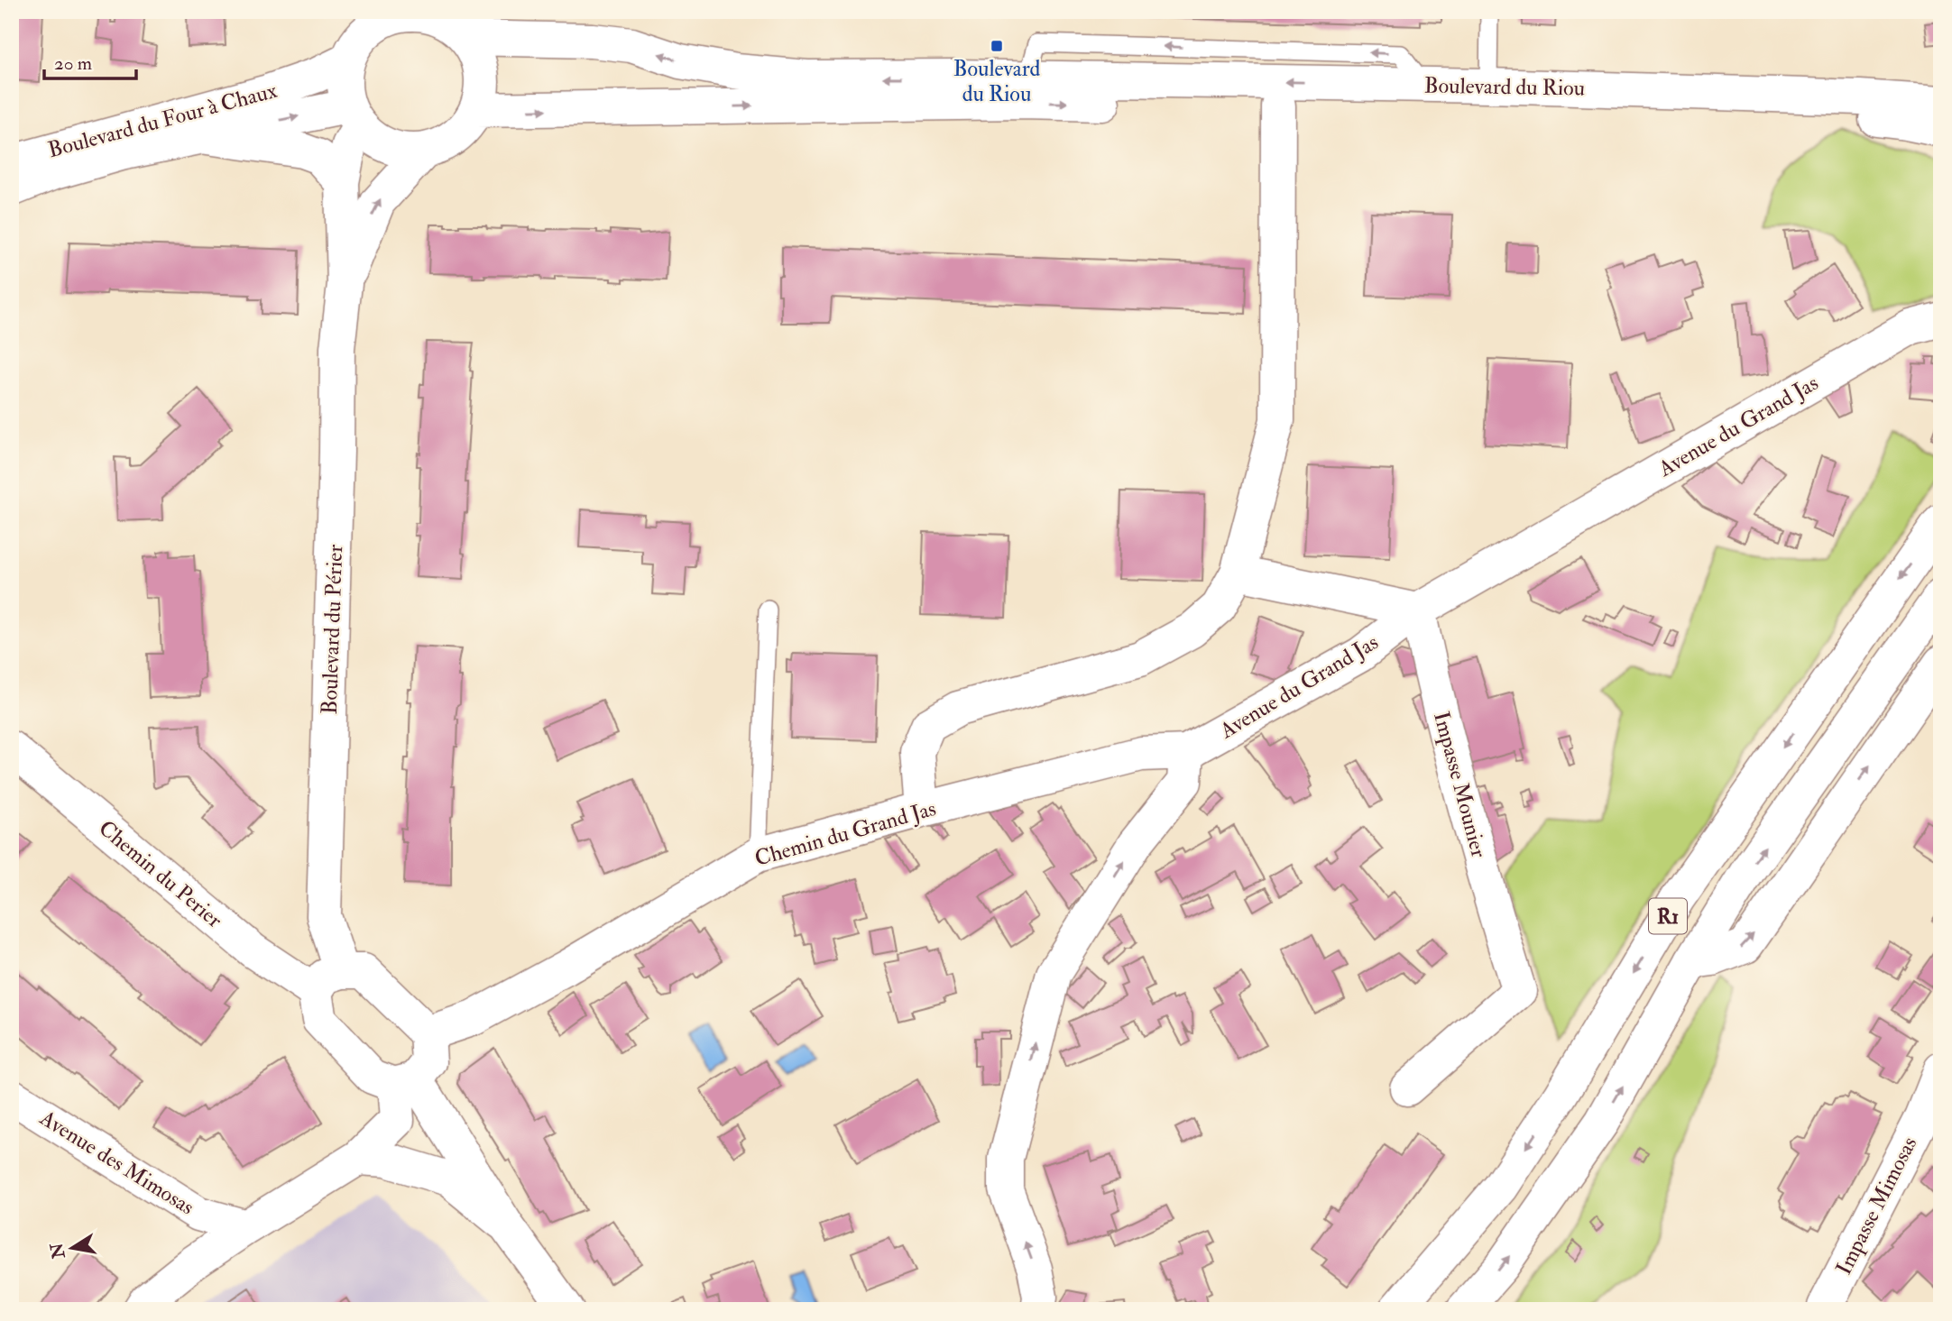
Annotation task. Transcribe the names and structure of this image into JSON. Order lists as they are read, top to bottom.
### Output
{
  "streets": {
    "main road": [
      "Boulevard du Riou",
      "Boulevard du Four à Chaux",
      "Avenue du Grand Jas",
      "Boulevard du Périer",
      "Impasse Mounier",
      "Chemin du Grand Jas",
      "Chemin du Perier",
      "R1",
      "Avenue des Mimosas",
      "Impasse Mimosas"
    ]
  },
  "crossings": [
    ["Boulevard du Riou", "Boulevard du Four à Chaux"],
    ["Avenue du Grand Jas", "Impasse Mounier"],
    ["Avenue du Grand Jas", "Chemin du Grand Jas"],
    ["Boulevard du Périer", "Chemin du Perier"],
    ["Chemin du Grand Jas", "Chemin du Perier"]
  ],
  "places": {
    "transit": ["Boulevard du Riou"]
  },
  "scale_bar": "20 m",
  "north": "left"
}
